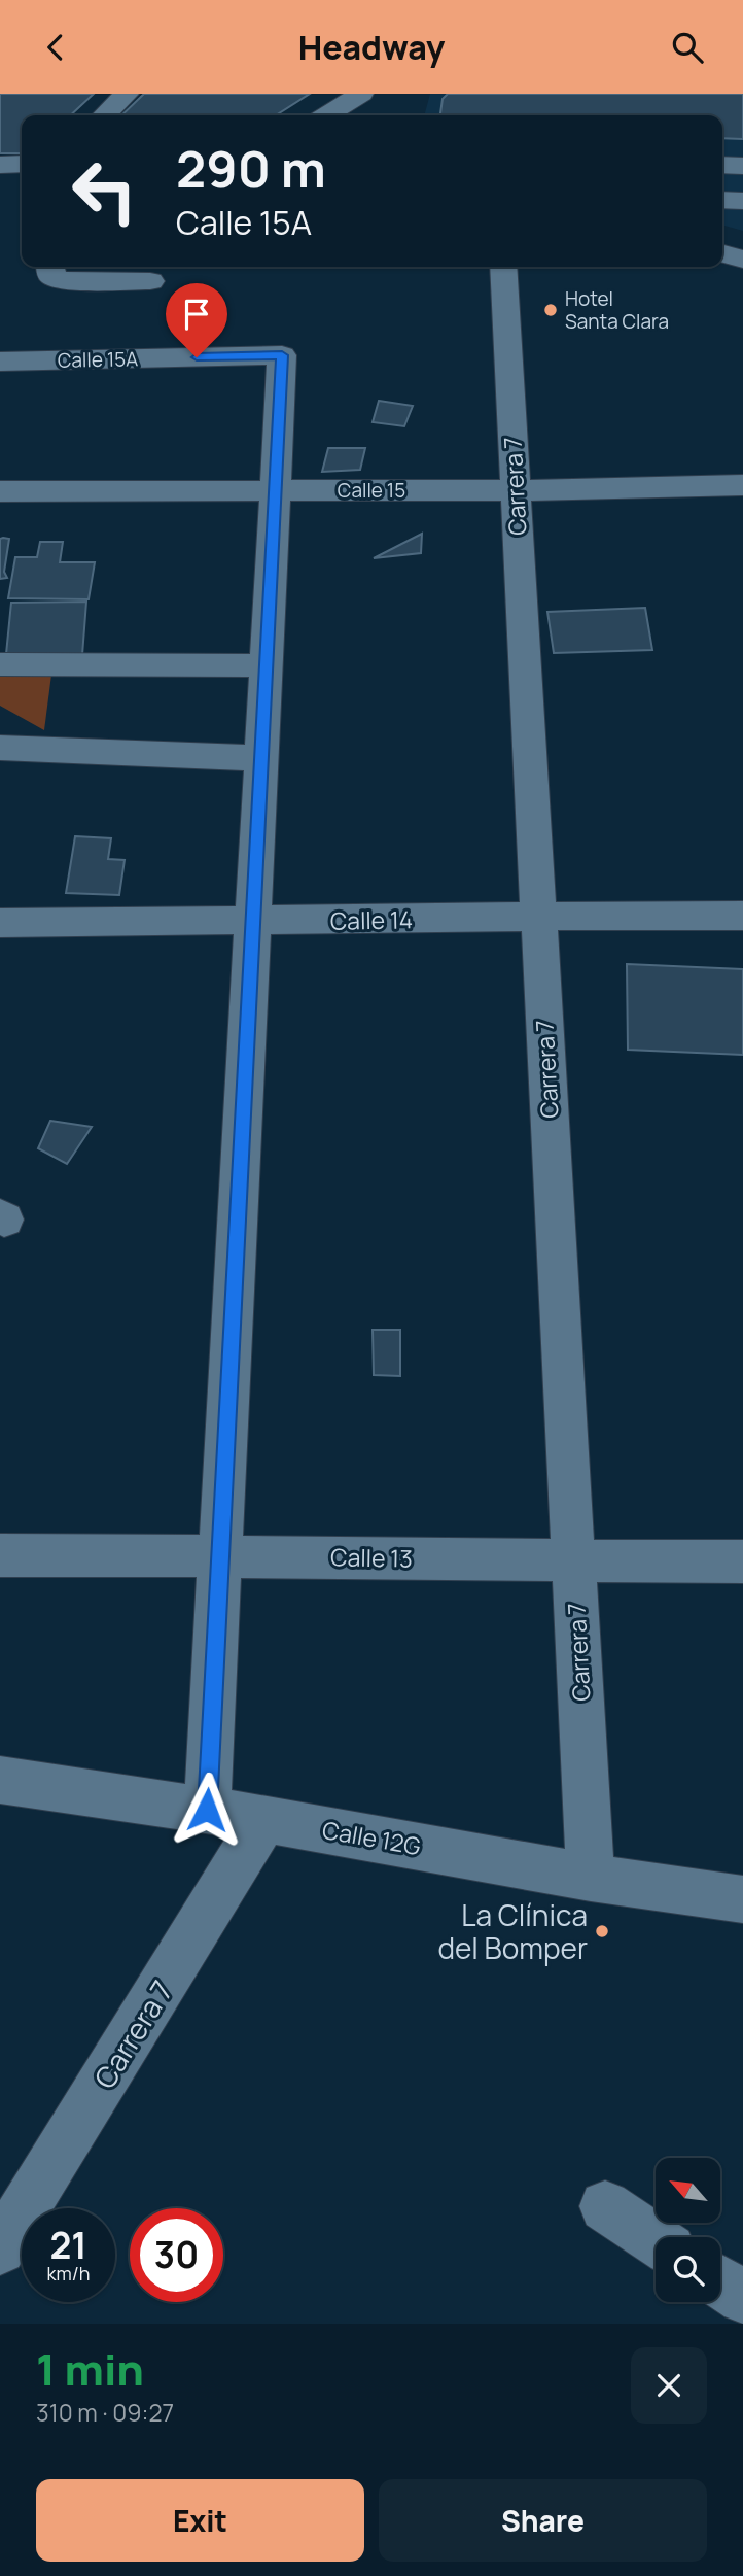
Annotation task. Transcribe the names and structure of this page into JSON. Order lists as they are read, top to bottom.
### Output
{
  "streets": {
    "street": [
      "Calle 15A",
      "Carrera 7",
      "Calle 15",
      "Calle 14",
      "Calle 13",
      "Calle 12G"
    ]
  },
  "crossings": [
    ["Calle 15A", "Calle 15"],
    ["Carrera 7", "Calle 15"],
    ["Carrera 7", "Calle 14"],
    ["Carrera 7", "Calle 13"],
    ["Carrera 7", "Calle 12G"]
  ],
  "places": ["Hotel Santa Clara", "La Clínica del Bomper"],
  "north": "top left",
  "page": {
    "header": "Headway",
    "turn": ["290 m", "Calle 15A"],
    "speed": "21 km/h",
    "limit": "30",
    "heading": ["1 min", "310 m · 09:27"],
    "buttons": ["Exit", "Share"]
  }
}
